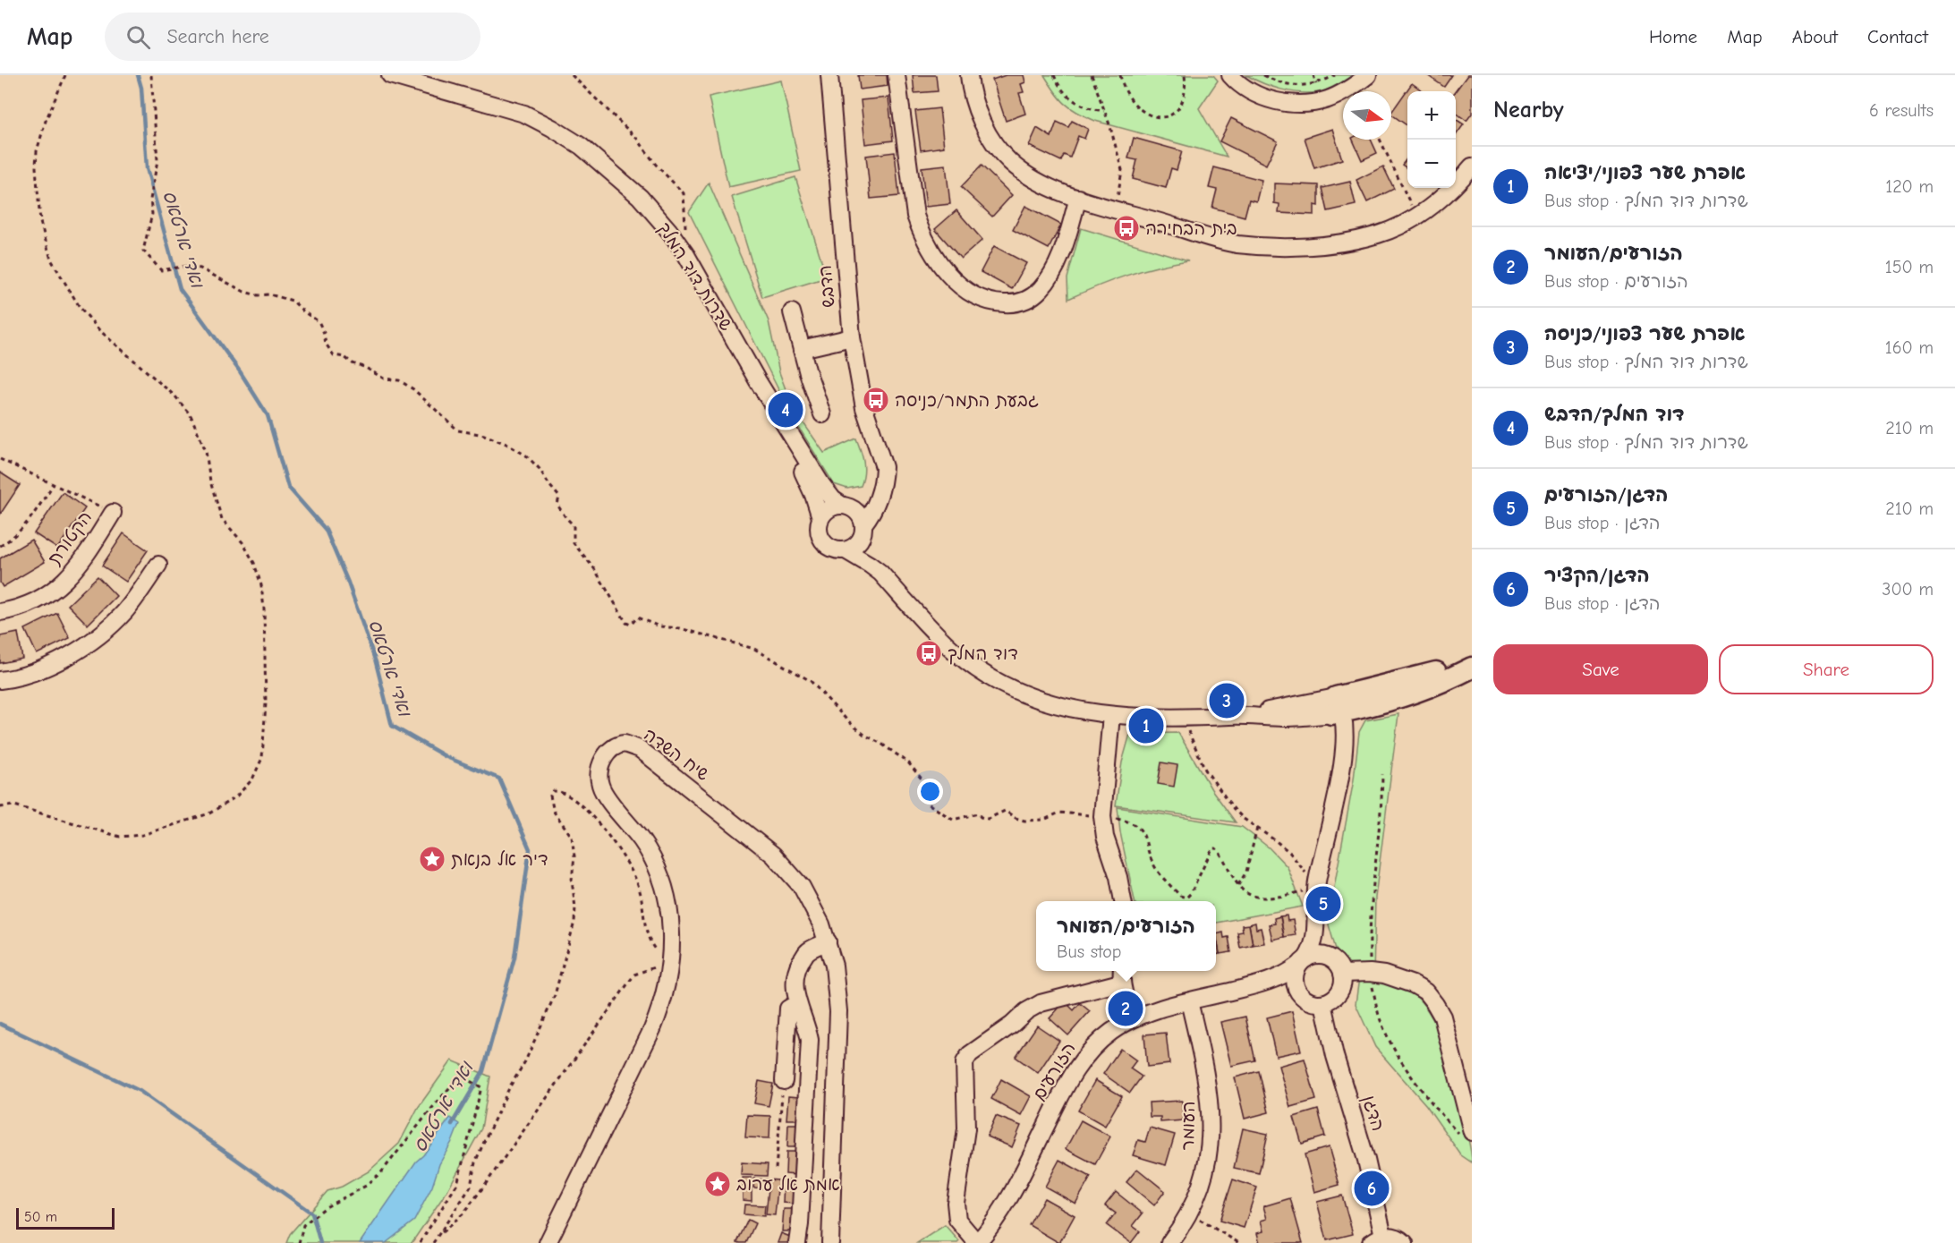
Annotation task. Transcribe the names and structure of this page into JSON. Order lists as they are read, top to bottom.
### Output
{
  "streets": {
    "street": [
      "שדרות דוד המלך",
      "הדבש",
      "הקטורת",
      "שיח השדה",
      "הזורעים",
      "הדגן",
      "העומר"
    ]
  },
  "crossings": [
    ["שדרות דוד המלך", "הדבש"],
    ["הזורעים", "העומר"]
  ],
  "water": ["ואדי ארטאס"],
  "places": {
    "bus stop": ["בית הבחירה", "גבעת התמר/כניסה", "דוד המלך"],
    "place": ["דיר אל בנאת", "אמת אל ערוב"]
  },
  "scale_bar": "50 m",
  "north": "right",
  "page": {
    "header": "Map",
    "search": "Search here",
    "nav": [
      "Home",
      "Map",
      "About",
      "Contact"
    ],
    "heading": ["Nearby", "6 results"],
    "map_buttons": ["+", "−"],
    "list": [
      {
        "mark": "1",
        "name": "אפרת שער צפוני/יציאה",
        "note": "Bus stop · שדרות דוד המלך",
        "value": "120 m"
      },
      {
        "mark": "2",
        "name": "הזורעים/העומר",
        "note": "Bus stop · הזורעים",
        "value": "150 m"
      },
      {
        "mark": "3",
        "name": "אפרת שער צפוני/כניסה",
        "note": "Bus stop · שדרות דוד המלך",
        "value": "160 m"
      },
      {
        "mark": "4",
        "name": "דוד המלך/הדבש",
        "note": "Bus stop · שדרות דוד המלך",
        "value": "210 m"
      },
      {
        "mark": "5",
        "name": "הדגן/הזורעים",
        "note": "Bus stop · הדגן",
        "value": "210 m"
      },
      {
        "mark": "6",
        "name": "הדגן/הקציר",
        "note": "Bus stop · הדגן",
        "value": "300 m"
      }
    ],
    "pins": [
      "4",
      "3",
      "1",
      "5",
      "2",
      "6"
    ],
    "buttons": ["Save", "Share"],
    "popup": ["הזורעים/העומר", "Bus stop"],
    "scale": "50 m"
  }
}
